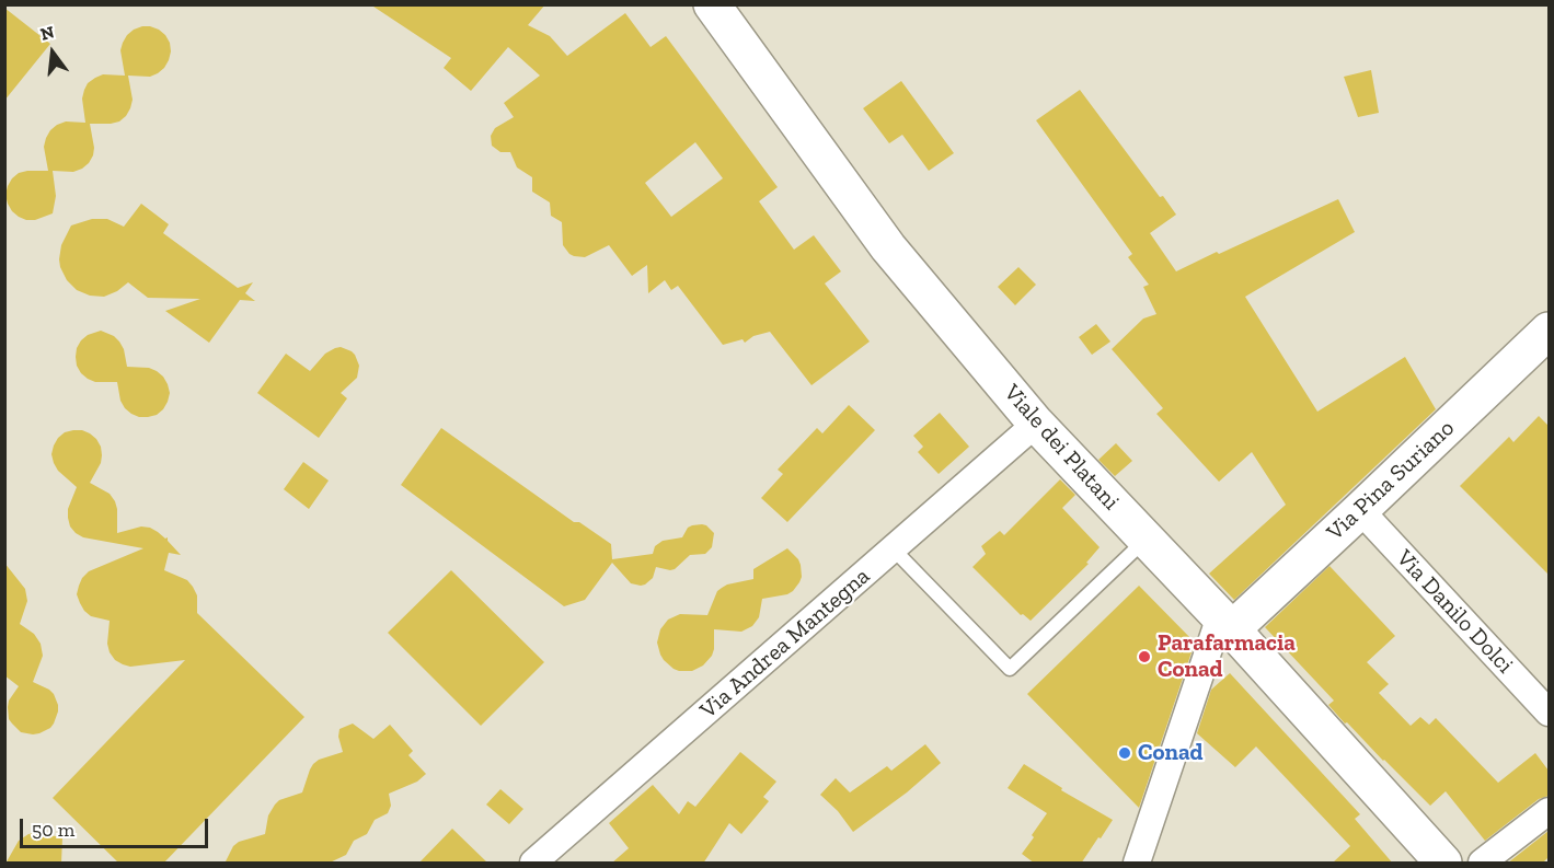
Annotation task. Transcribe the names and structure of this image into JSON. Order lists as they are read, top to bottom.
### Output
{
  "streets": {
    "street": [
      "Viale dei Platani",
      "Via Pina Suriano",
      "Via Danilo Dolci",
      "Via Andrea Mantegna"
    ]
  },
  "crossings": [
    ["Viale dei Platani", "Via Pina Suriano"],
    ["Viale dei Platani", "Via Andrea Mantegna"],
    ["Via Pina Suriano", "Via Danilo Dolci"]
  ],
  "places": ["Parafarmacia Conad", "Conad"],
  "scale_bar": "50 m",
  "north": "top"
}
